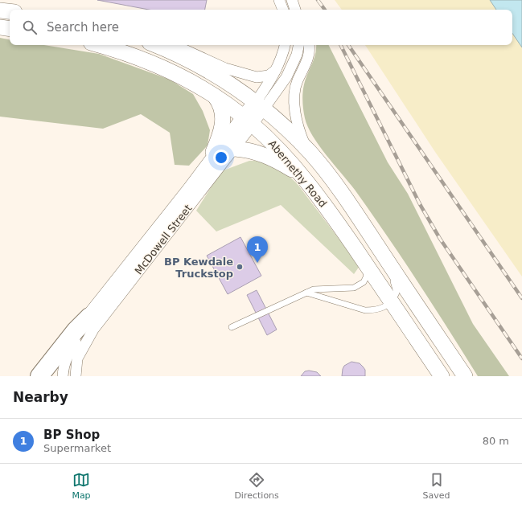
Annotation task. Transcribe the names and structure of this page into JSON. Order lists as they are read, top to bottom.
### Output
{
  "streets": {
    "main road": ["Abernethy Road"],
    "street": ["McDowell Street"]
  },
  "crossings": [
    ["Abernethy Road", "McDowell Street"]
  ],
  "places": ["BP Kewdale Truckstop"],
  "page": {
    "search": "Search here",
    "pins": "1",
    "heading": "Nearby",
    "list": [
      {
        "mark": "1",
        "name": "BP Shop",
        "note": "Supermarket",
        "value": "80 m"
      }
    ],
    "nav": ["Map", "Directions", "Saved"]
  }
}
